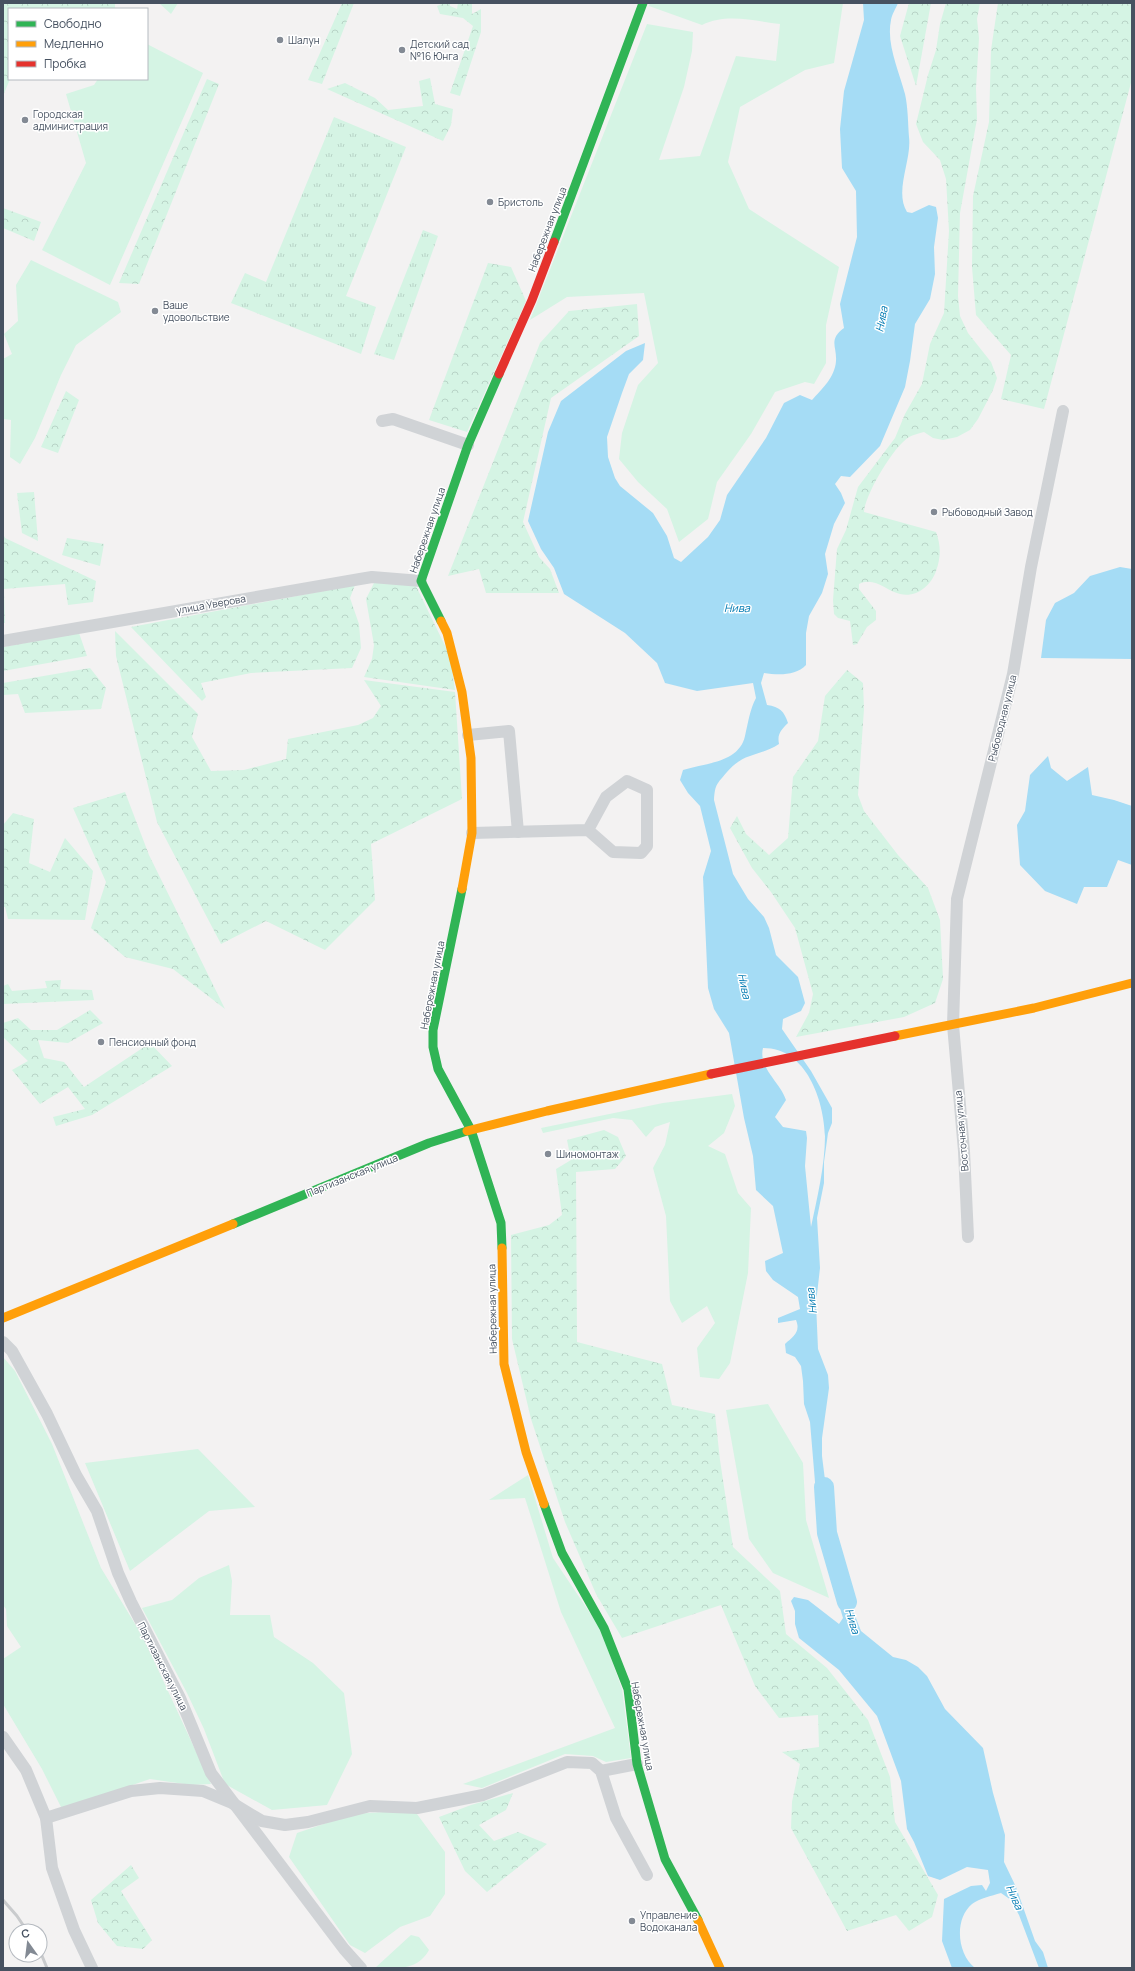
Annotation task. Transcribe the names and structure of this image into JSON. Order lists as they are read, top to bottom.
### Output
{
  "streets": {
    "street": [
      "Набережная улица",
      "улица Уверова",
      "Рыбоводная улица",
      "Восточная улица",
      "Партизанская улица"
    ]
  },
  "crossings": [
    ["Набережная улица", "улица Уверова"],
    ["Набережная улица", "Партизанская улица"],
    ["Рыбоводная улица", "Восточная улица"],
    ["Рыбоводная улица", "Партизанская улица"],
    ["Восточная улица", "Партизанская улица"]
  ],
  "water": ["Нива"],
  "places": [
    "Шалун",
    "Детский сад №16 Юнга",
    "Городская администрация",
    "Бристоль",
    "Ваше удовольствие",
    "Рыбоводный Завод",
    "Пенсионный фонд",
    "Шиномонтаж",
    "Управление Водоканала"
  ],
  "legend": ["Свободно", "Медленно", "Пробка"],
  "north": "top"
}
